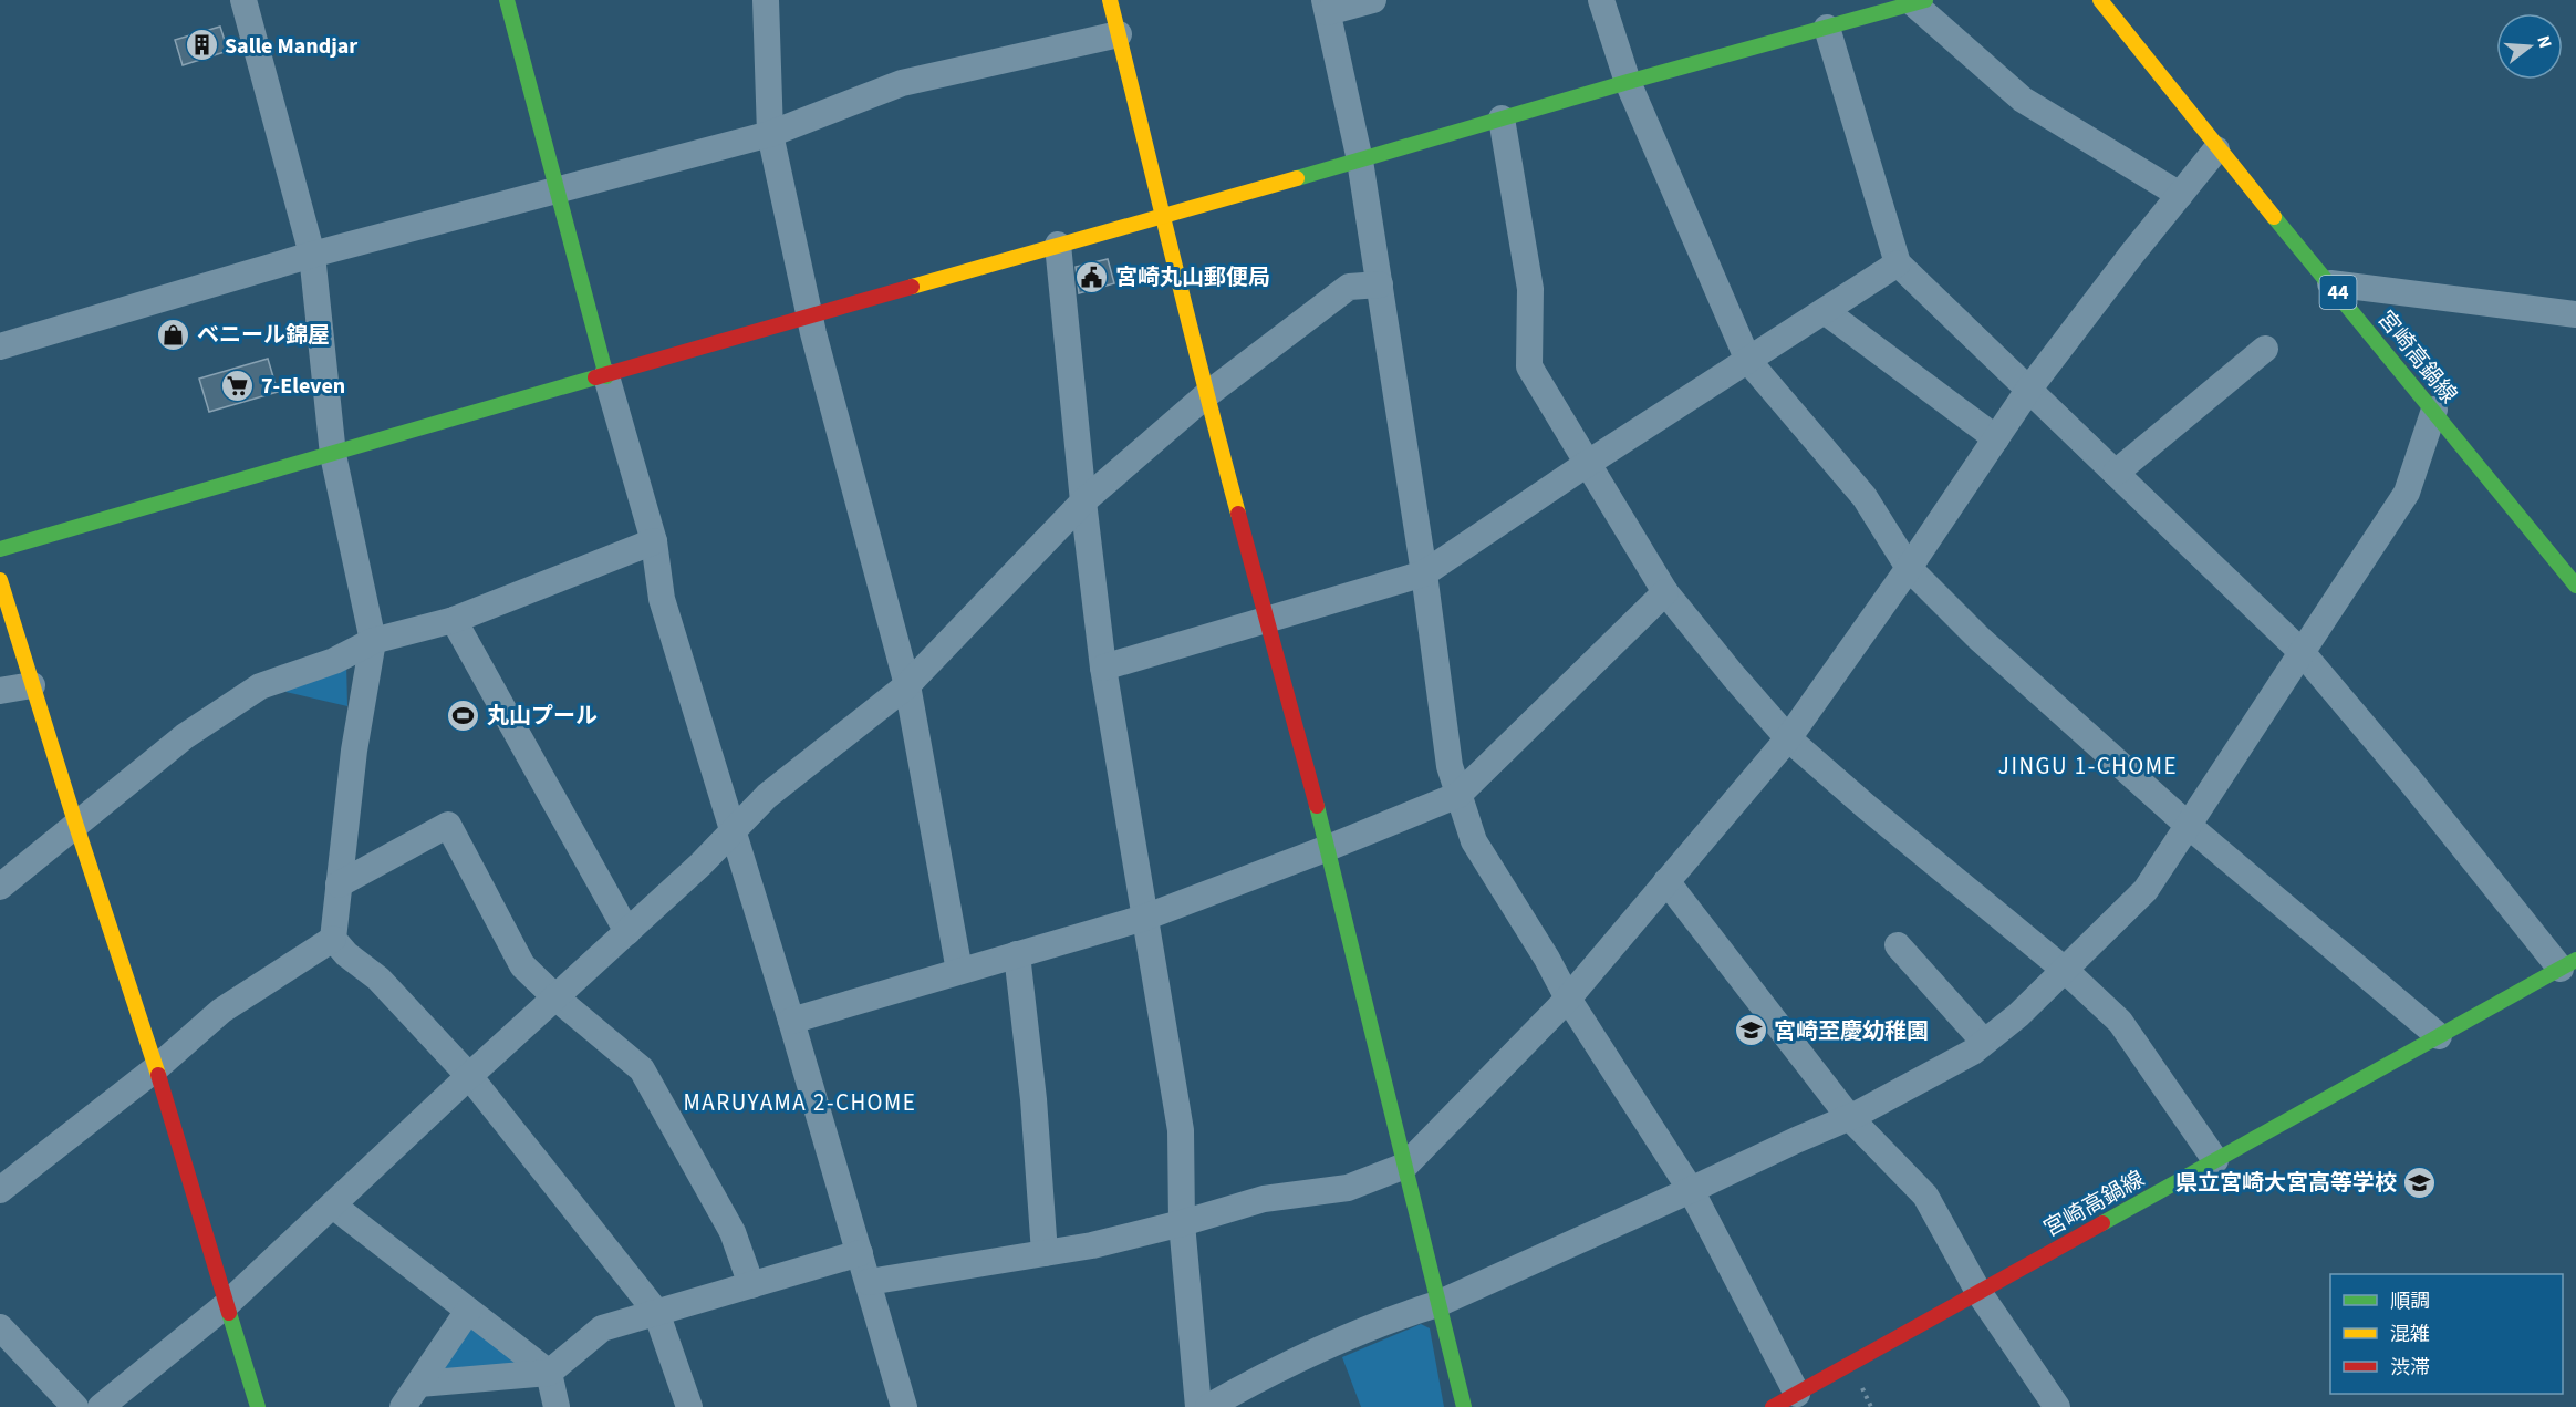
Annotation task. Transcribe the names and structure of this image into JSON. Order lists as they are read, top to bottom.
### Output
{
  "streets": {
    "street": ["44", "宮崎高鍋線"]
  },
  "districts": ["JINGU 1-CHOME", "MARUYAMA 2-CHOME"],
  "places": {
    "building": ["Salle Mandjar"],
    "public building": ["宮崎丸山郵便局"],
    "shop": ["ベニール錦屋"],
    "supermarket": ["7-Eleven"],
    "sports": ["丸山プール"],
    "school or university": ["宮崎至慶幼稚園", "県立宮崎大宮高等学校"]
  },
  "legend": ["順調", "混雑", "渋滞"],
  "north": "right"
}
